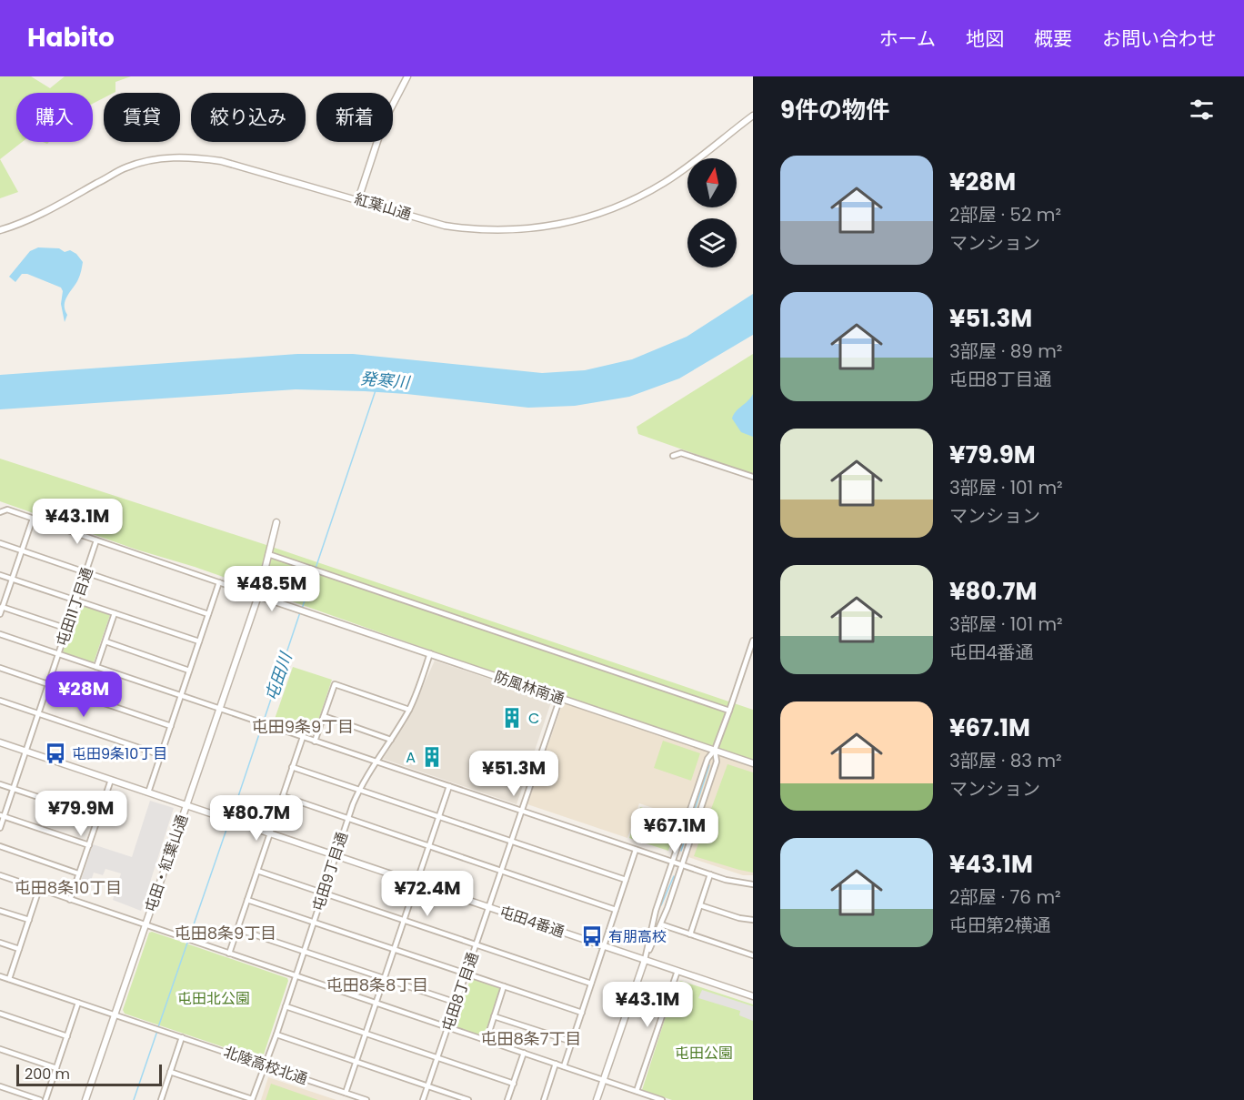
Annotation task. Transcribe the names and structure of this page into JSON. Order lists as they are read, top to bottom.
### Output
{
  "streets": {
    "street": [
      "紅葉山通",
      "屯田11丁目通",
      "防風林南通",
      "屯田・紅葉山通",
      "屯田9丁目通",
      "屯田4番通",
      "屯田8丁目通",
      "北陵高校北通"
    ]
  },
  "crossings": [
    ["屯田11丁目通", "屯田4番通"],
    ["防風林南通", "屯田・紅葉山通"],
    ["防風林南通", "屯田9丁目通"],
    ["防風林南通", "屯田8丁目通"],
    ["屯田・紅葉山通", "屯田4番通"],
    ["屯田・紅葉山通", "北陵高校北通"],
    ["屯田9丁目通", "屯田4番通"],
    ["屯田9丁目通", "北陵高校北通"],
    ["屯田4番通", "屯田8丁目通"]
  ],
  "districts": [
    "屯田9条9丁目",
    "屯田8条10丁目",
    "屯田8条9丁目",
    "屯田8条8丁目",
    "屯田8条7丁目"
  ],
  "water": ["発寒川", "屯田川"],
  "parks": ["屯田北公園", "屯田公園"],
  "places": {
    "building": ["C", "A"],
    "bus stop": ["屯田9条10丁目", "有朋高校"]
  },
  "scale_bar": "200 m",
  "north": "top",
  "page": {
    "header": "Habito",
    "nav": [
      "ホーム",
      "地図",
      "概要",
      "お問い合わせ"
    ],
    "heading": "9件の物件",
    "chip": [
      "購入",
      "賃貸",
      "絞り込み",
      "新着"
    ],
    "list": [
      {
        "name": "¥28M",
        "note": "2部屋 · 52 m² · マンション"
      },
      {
        "name": "¥51.3M",
        "note": "3部屋 · 89 m² · 屯田8丁目通"
      },
      {
        "name": "¥79.9M",
        "note": "3部屋 · 101 m² · マンション"
      },
      {
        "name": "¥80.7M",
        "note": "3部屋 · 101 m² · 屯田4番通"
      },
      {
        "name": "¥67.1M",
        "note": "3部屋 · 83 m² · マンション"
      },
      {
        "name": "¥43.1M",
        "note": "2部屋 · 76 m² · 屯田第2横通"
      }
    ],
    "price": [
      "¥43.1M",
      "¥48.5M",
      "¥28M",
      "¥51.3M",
      "¥79.9M",
      "¥80.7M",
      "¥67.1M",
      "¥72.4M",
      "¥43.1M"
    ],
    "scale": "200 m"
  }
}
